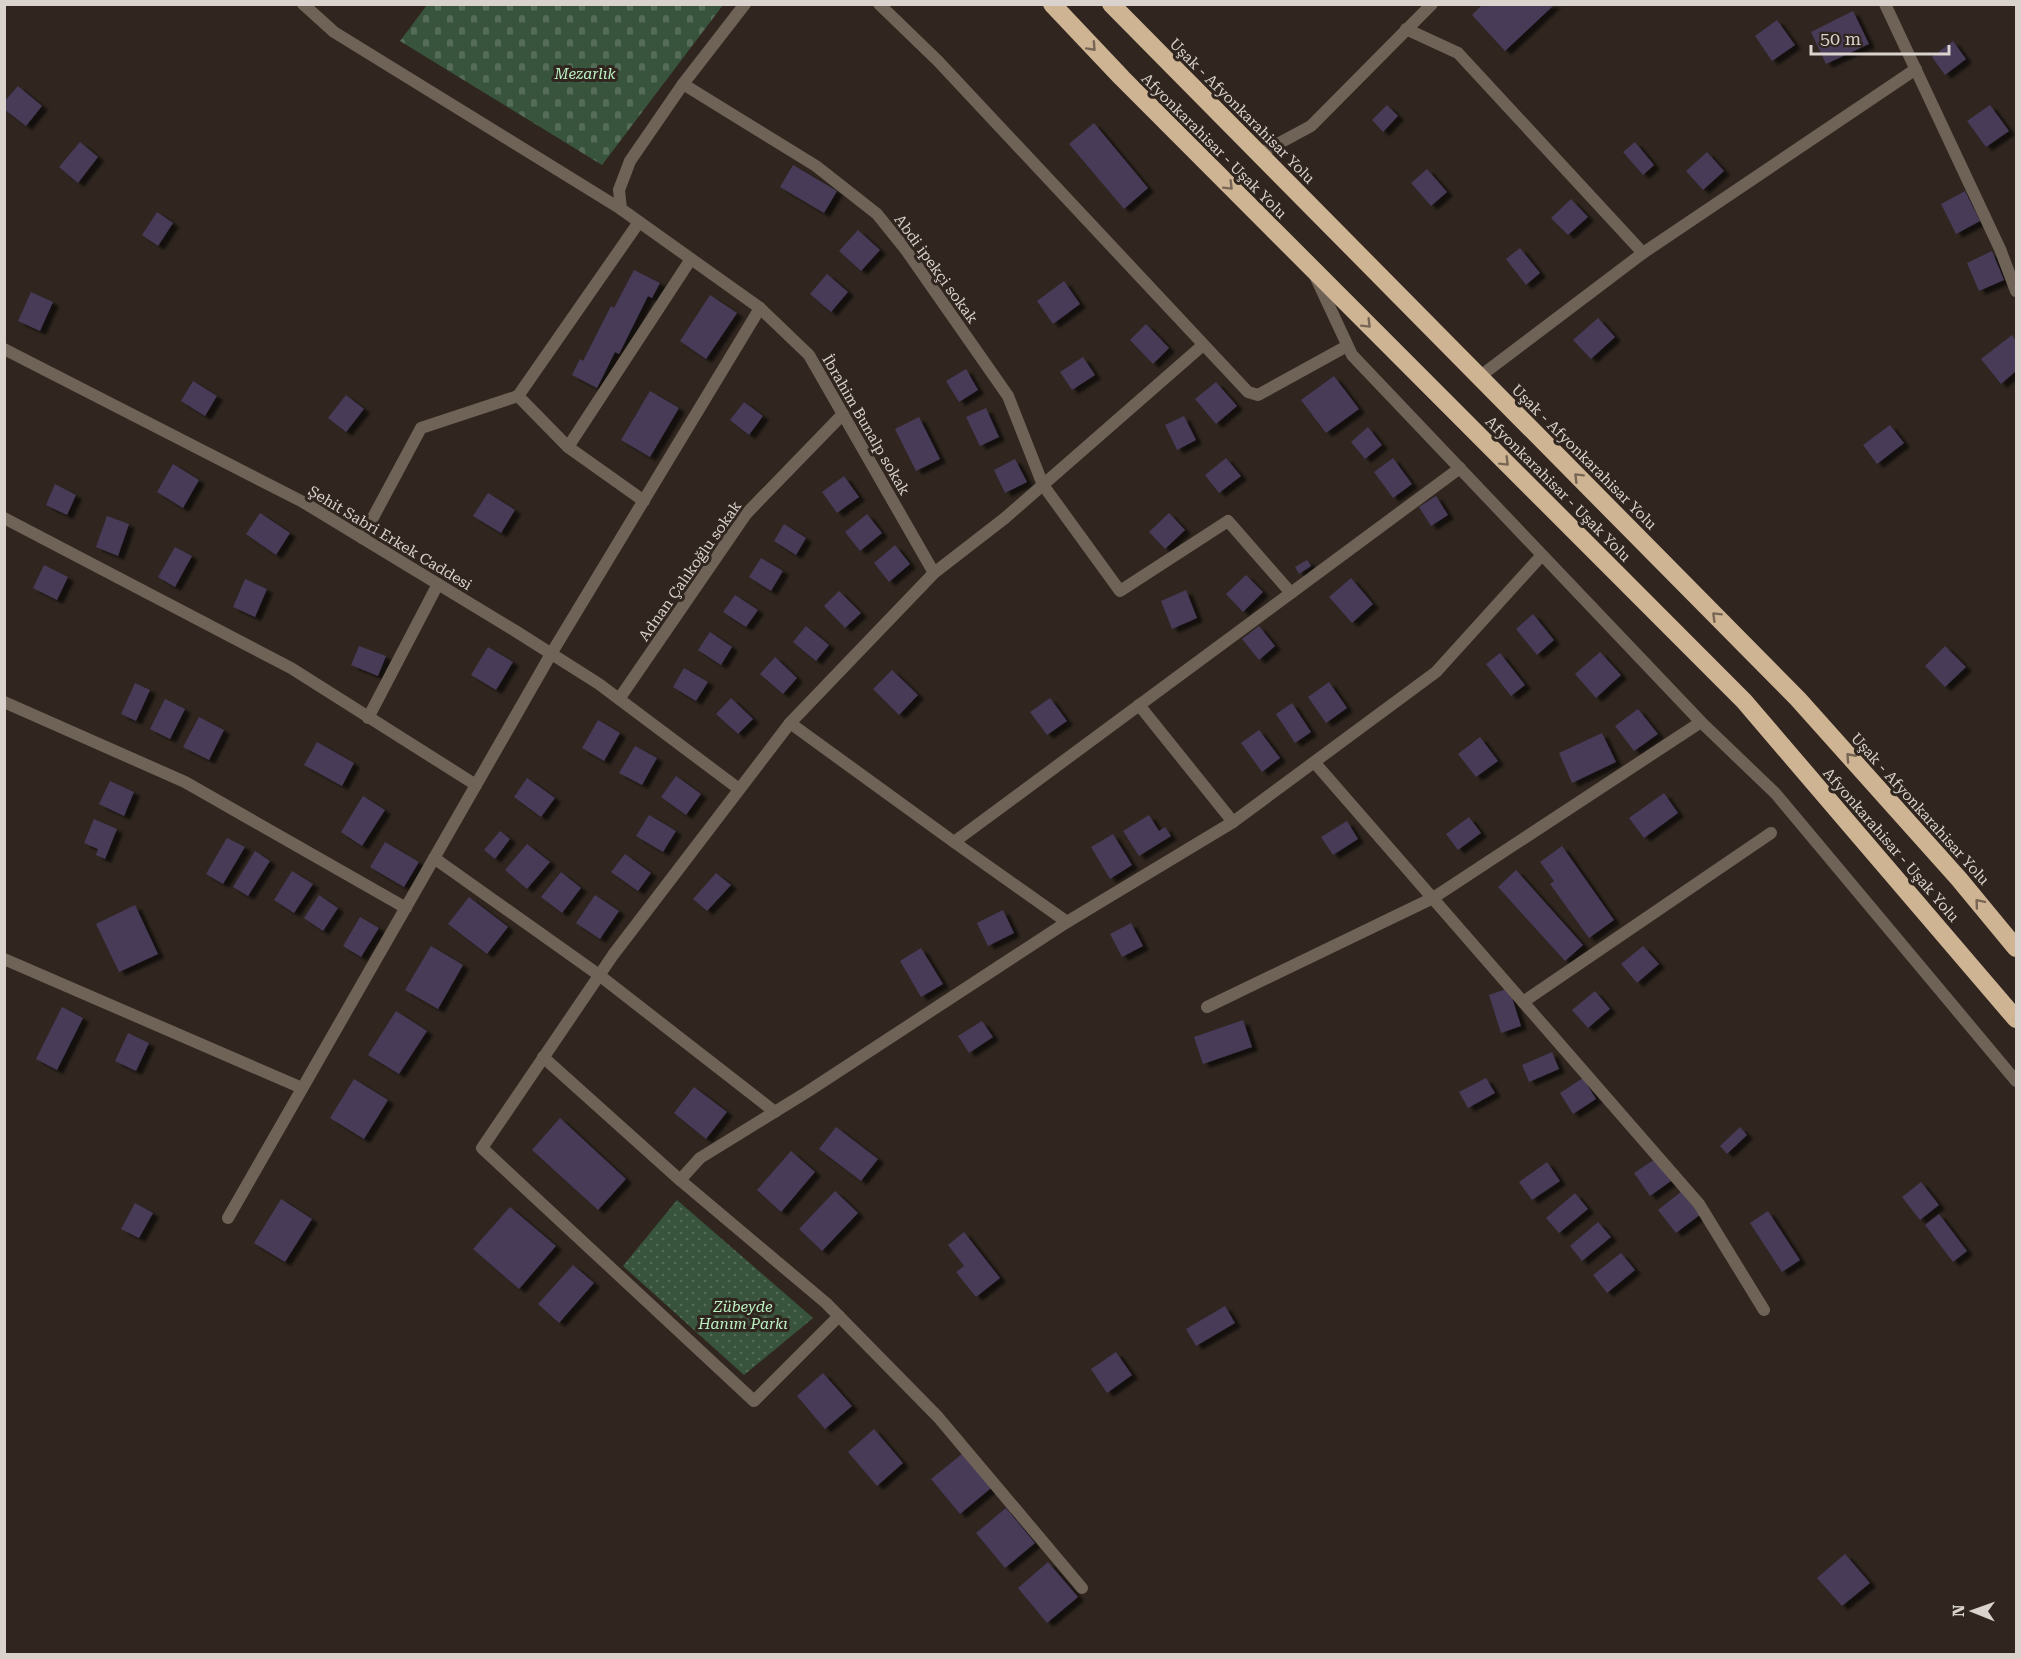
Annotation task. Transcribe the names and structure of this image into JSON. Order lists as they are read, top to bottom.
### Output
{
  "streets": {
    "highway": ["Uşak - Afyonkarahisar Yolu", "Afyonkarahisar - Uşak Yolu"],
    "street": [
      "Abdi ipekçi sokak",
      "İbrahim Bunalp sokak",
      "Şehit Sabri Erkek Caddesi",
      "Adnan Çalıkoğlu sokak"
    ]
  },
  "crossings": [
    ["İbrahim Bunalp sokak", "Adnan Çalıkoğlu sokak"],
    ["Şehit Sabri Erkek Caddesi", "Adnan Çalıkoğlu sokak"]
  ],
  "one_way": ["Uşak - Afyonkarahisar Yolu", "Afyonkarahisar - Uşak Yolu"],
  "parks": ["Mezarlık", "Zübeyde Hanım Parkı"],
  "scale_bar": "50 m",
  "north": "left"
}
